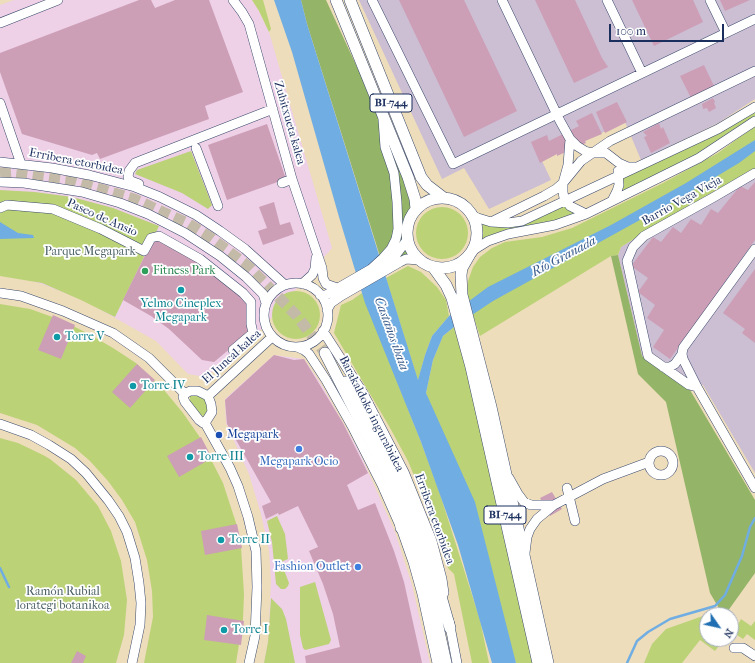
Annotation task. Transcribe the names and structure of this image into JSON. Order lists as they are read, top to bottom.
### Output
{
  "streets": {
    "main road": ["BI-744", "Barakaldoko ingurabidea"],
    "street": [
      "Zubitxueta kalea",
      "Erribera etorbidea",
      "Barrio Vega Vieja",
      "Paseo de Ansio",
      "El Juncal kalea"
    ]
  },
  "crossings": [
    ["Zubitxueta kalea", "Erribera etorbidea"],
    ["Zubitxueta kalea", "El Juncal kalea"],
    ["Erribera etorbidea", "El Juncal kalea"],
    ["Erribera etorbidea", "Barakaldoko ingurabidea"]
  ],
  "water": ["Río Granada", "Castaños ibaia"],
  "parks": ["Parque Megapark", "Ramón Rubial lorategi botanikoa"],
  "places": [
    "Fitness Park",
    "Yelmo Cineplex Megapark",
    "Torre V",
    "Torre IV",
    "Megapark",
    "Megapark Ocio",
    "Torre III",
    "Torre II",
    "Fashion Outlet",
    "Torre I"
  ],
  "scale_bar": "100 m",
  "north": "bottom right"
}
